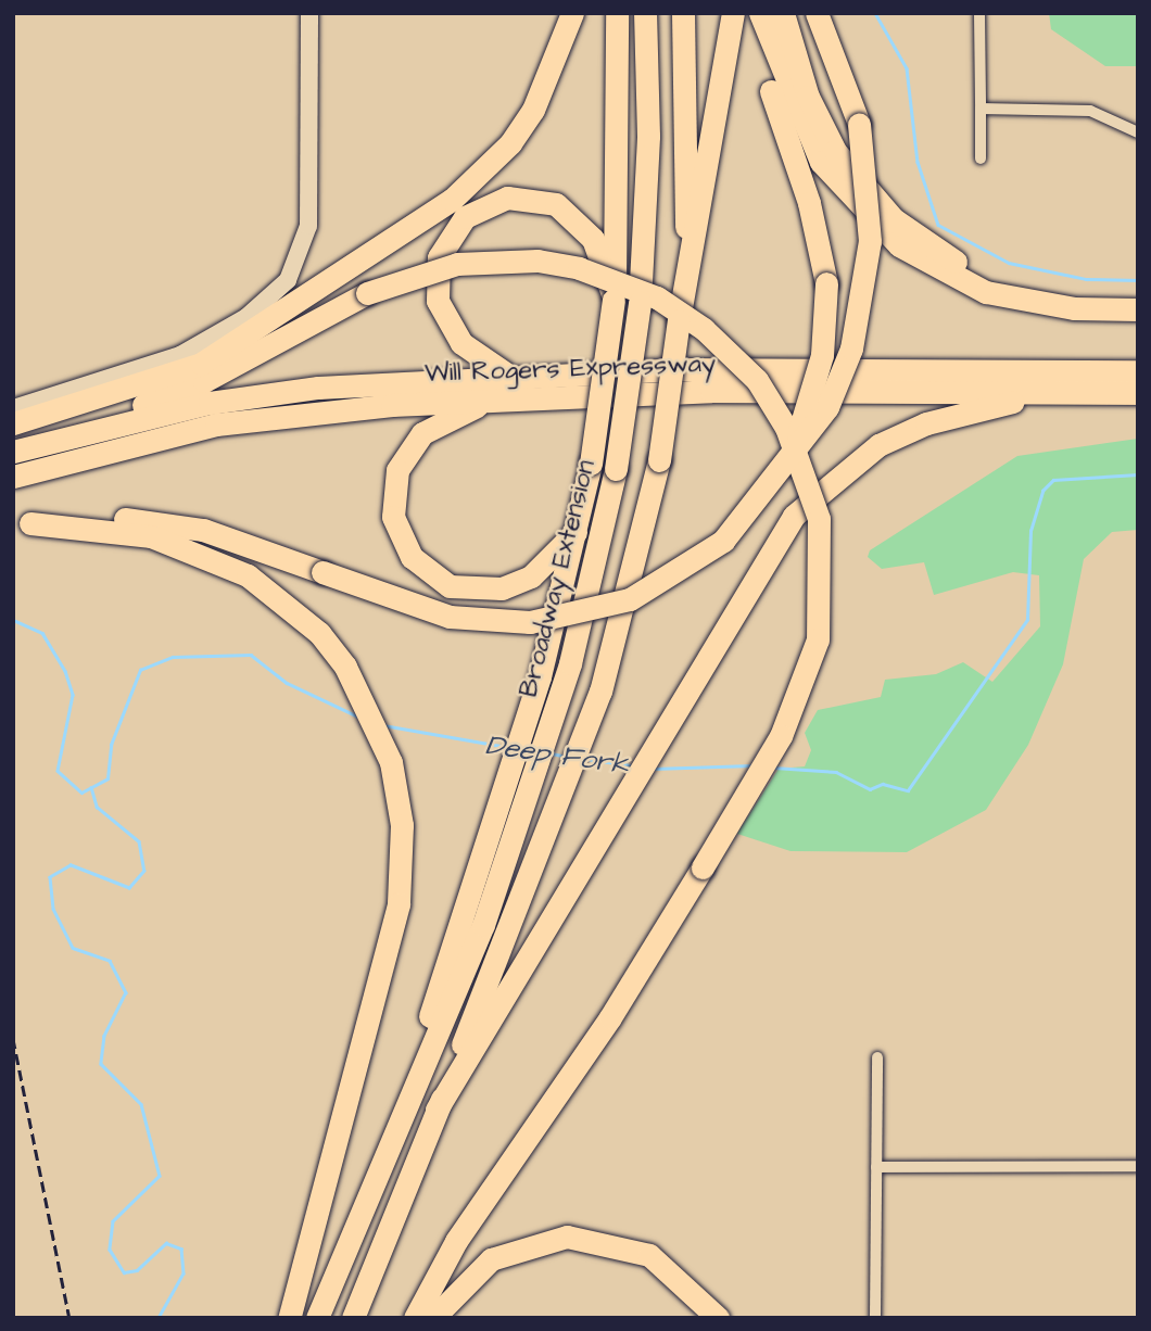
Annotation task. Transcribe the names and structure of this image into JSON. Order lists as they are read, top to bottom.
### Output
{
  "streets": {
    "highway": ["Will Rogers Expressway", "Broadway Extension"]
  },
  "water": ["Deep Fork"]
}
